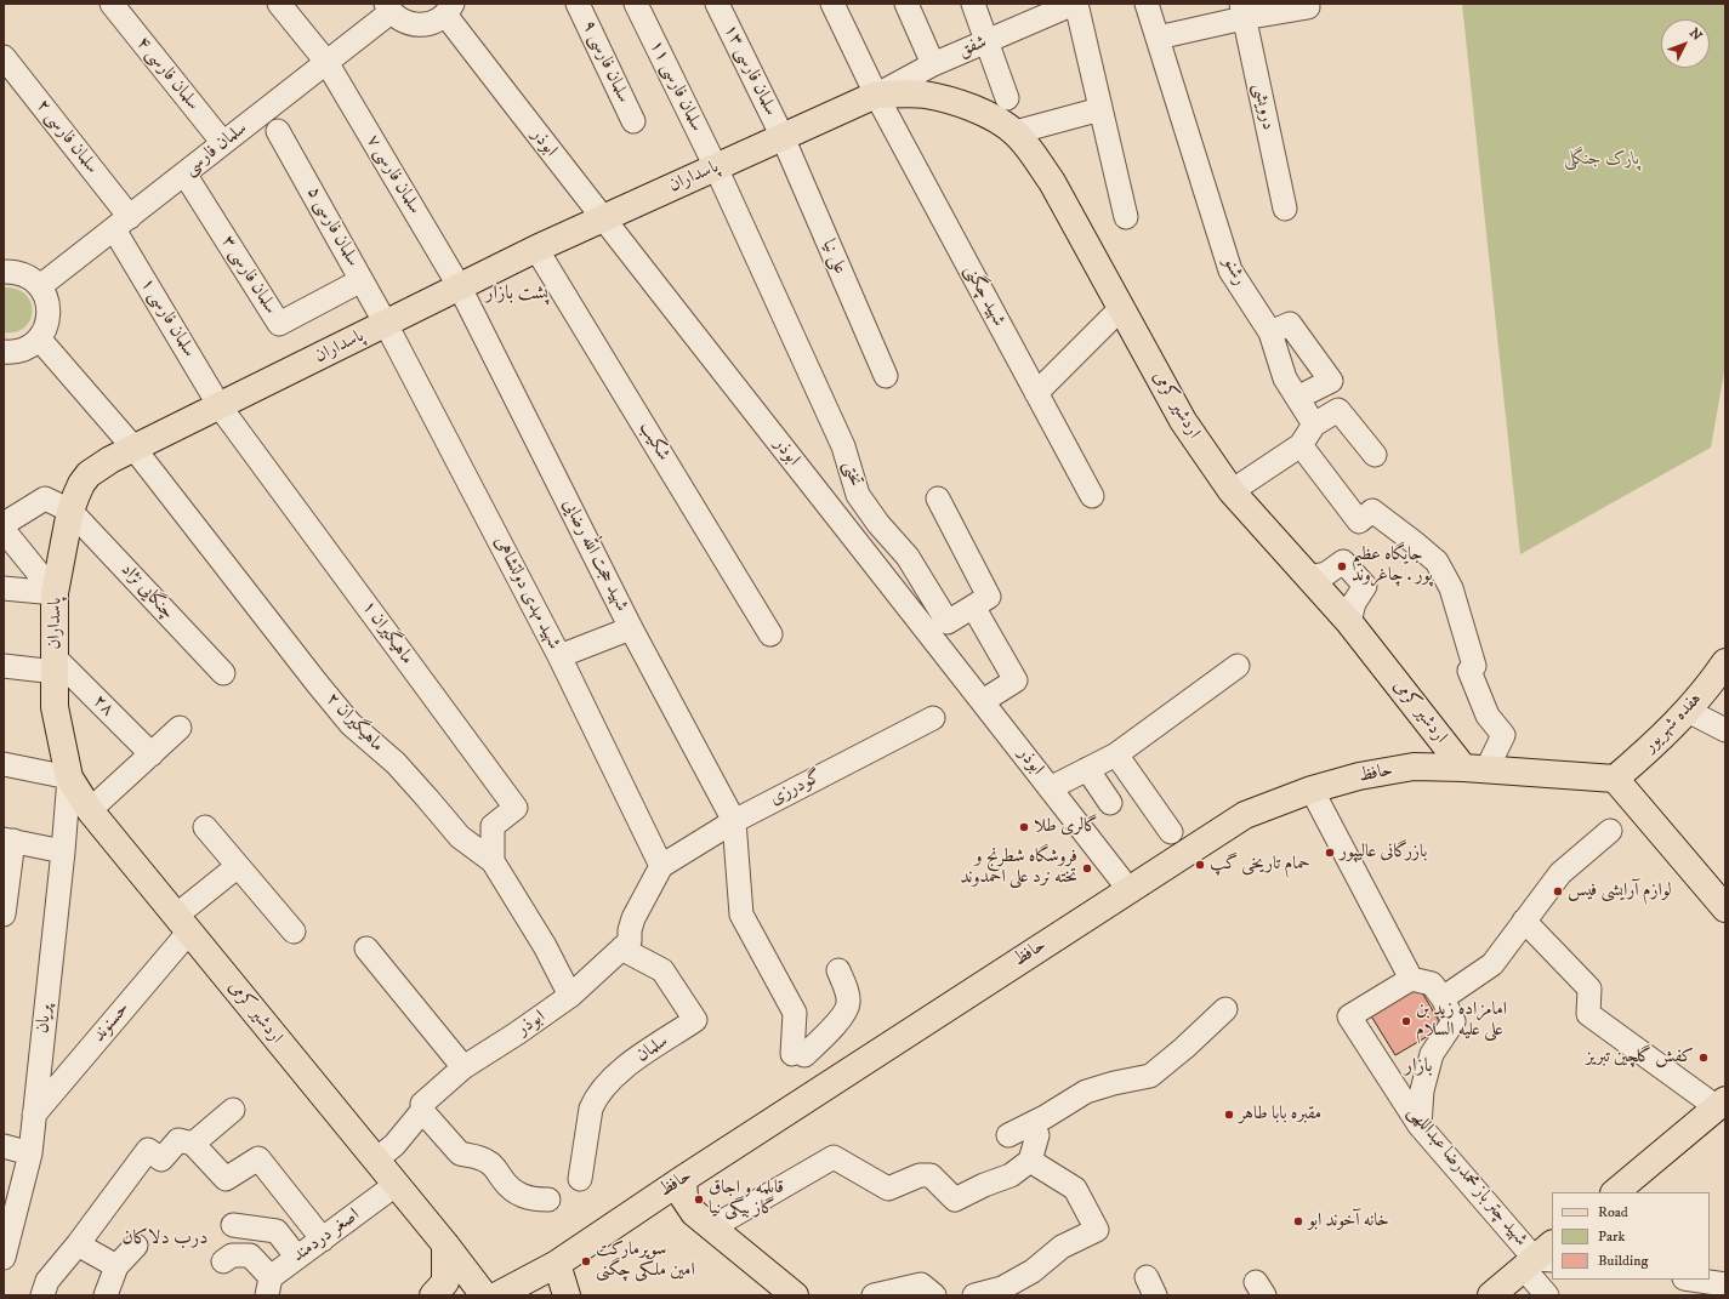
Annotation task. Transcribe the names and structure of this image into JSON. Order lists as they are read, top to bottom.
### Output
{
  "streets": {
    "main road": [
      "پاسداران",
      "اردشیر کرمی",
      "هفده شهریور",
      "حافظ"
    ],
    "street": [
      "شفق",
      "سلمان فارسی ۹",
      "سلمان فارسی ۱۳",
      "سلمان فارسی ۴",
      "سلمان فارسی ۱۱",
      "درویشی",
      "سلمان فارسی ۲",
      "ابوذر",
      "سلمان فارسی",
      "سلمان فارسی ۷",
      "سلمان فارسی ۵",
      "علی نیا",
      "رشنو",
      "سلمان فارسی ۳",
      "شهید چگنی",
      "سلمان فارسی ۱",
      "شکیب",
      "تختی",
      "شهید حجت الله رضایی",
      "چنگایی نژاد",
      "شهید مهدی دولتشاهی",
      "ماهیگیران ۱",
      "۲۸",
      "ماهیگیران ۲",
      "گودرزی",
      "پریان",
      "حسنوند",
      "سلمان",
      "شهید چتر باز محمدرضا عبداللهی",
      "اصغر دردمند"
    ]
  },
  "crossings": [
    ["شفق", "پاسداران"],
    ["شفق", "شهید چگنی"],
    ["شفق", "اردشیر کرمی"],
    ["سلمان فارسی ۱۳", "پاسداران"],
    ["سلمان فارسی ۱۳", "علی نیا"],
    ["سلمان فارسی ۴", "سلمان فارسی"],
    ["سلمان فارسی ۱۱", "پاسداران"],
    ["سلمان فارسی ۱۱", "تختی"],
    ["سلمان فارسی ۲", "سلمان فارسی"],
    ["سلمان فارسی ۲", "سلمان فارسی ۱"],
    ["ابوذر", "پاسداران"],
    ["ابوذر", "اردشیر کرمی"],
    ["ابوذر", "شهید مهدی دولتشاهی"],
    ["ابوذر", "ماهیگیران ۲"],
    ["ابوذر", "حافظ"],
    ["ابوذر", "گودرزی"],
    ["ابوذر", "سلمان"],
    ["سلمان فارسی", "سلمان فارسی ۷"],
    ["سلمان فارسی", "سلمان فارسی ۳"],
    ["سلمان فارسی", "سلمان فارسی ۱"],
    ["سلمان فارسی ۷", "پاسداران"],
    ["سلمان فارسی ۷", "شهید حجت الله رضایی"],
    ["پاسداران", "سلمان فارسی ۵"],
    ["پاسداران", "علی نیا"],
    ["پاسداران", "شهید چگنی"],
    ["پاسداران", "سلمان فارسی ۱"],
    ["پاسداران", "اردشیر کرمی"],
    ["پاسداران", "شکیب"],
    ["پاسداران", "تختی"],
    ["پاسداران", "شهید حجت الله رضایی"],
    ["پاسداران", "چنگایی نژاد"],
    ["پاسداران", "شهید مهدی دولتشاهی"],
    ["پاسداران", "ماهیگیران ۱"],
    ["پاسداران", "۲۸"],
    ["پاسداران", "ماهیگیران ۲"],
    ["پاسداران", "پریان"],
    ["سلمان فارسی ۵", "سلمان فارسی ۳"],
    ["سلمان فارسی ۵", "شهید مهدی دولتشاهی"],
    ["شهید چگنی", "اردشیر کرمی"],
    ["سلمان فارسی ۱", "ماهیگیران ۱"],
    ["اردشیر کرمی", "حافظ"],
    ["اردشیر کرمی", "پریان"],
    ["اردشیر کرمی", "حسنوند"],
    ["اردشیر کرمی", "اصغر دردمند"],
    ["شهید حجت الله رضایی", "گودرزی"],
    ["شهید مهدی دولتشاهی", "گودرزی"],
    ["ماهیگیران ۱", "ماهیگیران ۲"],
    ["هفده شهریور", "حافظ"],
    ["پریان", "حسنوند"]
  ],
  "districts": ["پشت بازار", "بازار", "درب دلاکان"],
  "parks": ["پارک جنگلی"],
  "places": [
    "جایگاه عظیم پور . چاغروند",
    "گالری طلا",
    "بازرگانی عالیپور",
    "حمام تاریخی گپ",
    "فروشگاه شطرنج و تخته نرد علی احمدوند",
    "لوازم آرایشی فیس",
    "امامزاده زید بن علی علیه السلام",
    "کفش گلچین تبریز",
    "مقبره بابا طاهر",
    "قابلمه و اجاق گاز بیگی نیا",
    "خانه آخوند ابو",
    "سوپرمارکت امین ملکی چگنی"
  ],
  "legend": ["Road", "Park", "Building"],
  "north": "top right"
}
